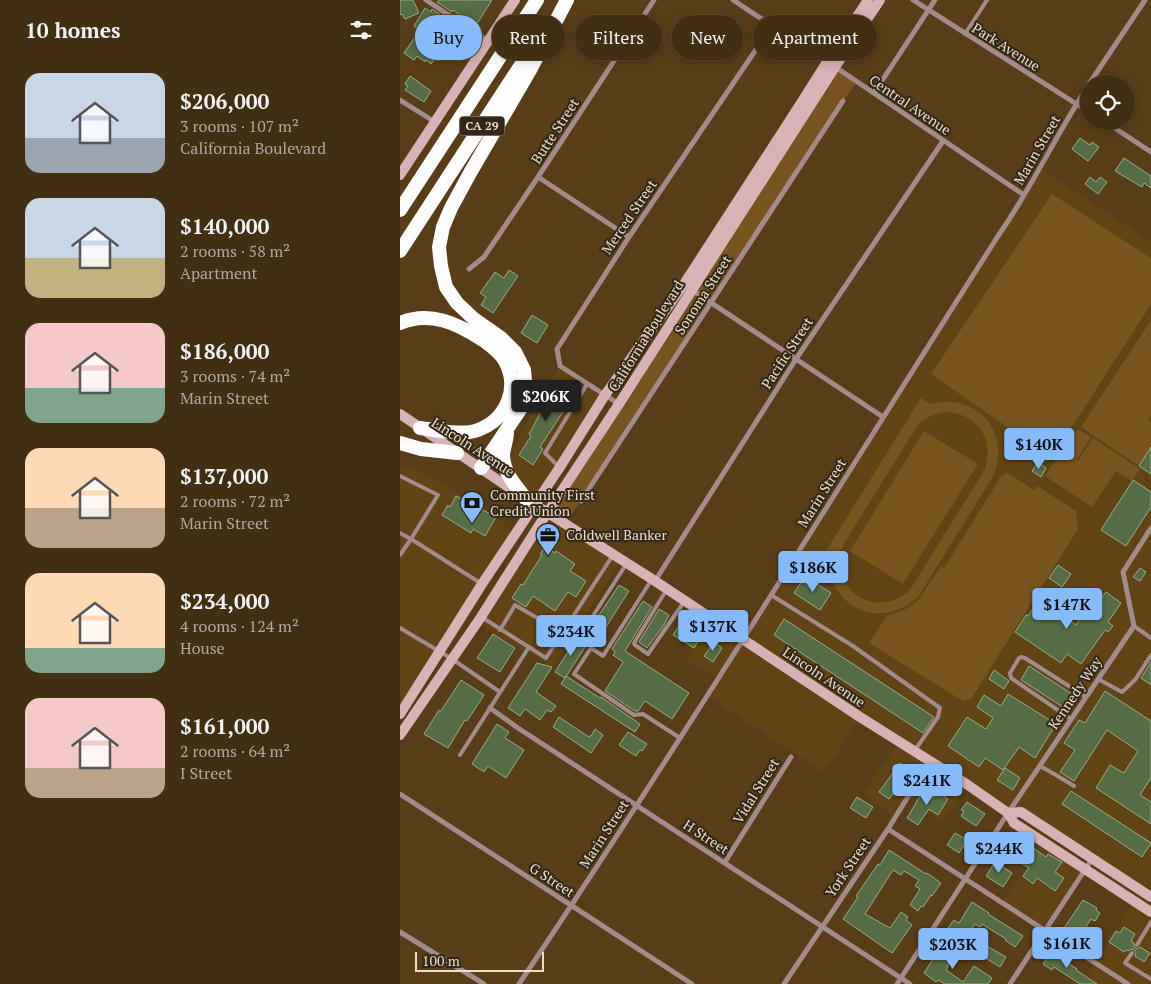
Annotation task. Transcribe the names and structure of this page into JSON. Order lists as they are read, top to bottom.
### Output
{
  "streets": {
    "highway": ["CA 29"],
    "street": [
      "Park Avenue",
      "Central Avenue",
      "Butte Street",
      "Marin Street",
      "Merced Street",
      "Sonoma Street",
      "California Boulevard",
      "Pacific Street",
      "Lincoln Avenue",
      "Kennedy Way",
      "Vidal Street",
      "H Street",
      "York Street",
      "G Street"
    ]
  },
  "crossings": [
    ["Park Avenue", "Marin Street"],
    ["Central Avenue", "Marin Street"],
    ["Central Avenue", "California Boulevard"],
    ["Central Avenue", "Pacific Street"],
    ["Marin Street", "Lincoln Avenue"],
    ["Marin Street", "H Street"],
    ["Marin Street", "G Street"],
    ["Merced Street", "California Boulevard"],
    ["California Boulevard", "Lincoln Avenue"],
    ["Pacific Street", "Lincoln Avenue"],
    ["Lincoln Avenue", "Kennedy Way"],
    ["Lincoln Avenue", "York Street"],
    ["Kennedy Way", "H Street"],
    ["Vidal Street", "H Street"],
    ["H Street", "York Street"]
  ],
  "places": {
    "bank": ["Community First Credit Union"],
    "office": ["Coldwell Banker"]
  },
  "scale_bar": "100 m",
  "page": {
    "heading": "10 homes",
    "chip": [
      "Buy",
      "Rent",
      "Filters",
      "New",
      "Apartment"
    ],
    "list": [
      {
        "name": "$206,000",
        "note": "3 rooms · 107 m² · California Boulevard"
      },
      {
        "name": "$140,000",
        "note": "2 rooms · 58 m² · Apartment"
      },
      {
        "name": "$186,000",
        "note": "3 rooms · 74 m² · Marin Street"
      },
      {
        "name": "$137,000",
        "note": "2 rooms · 72 m² · Marin Street"
      },
      {
        "name": "$234,000",
        "note": "4 rooms · 124 m² · House"
      },
      {
        "name": "$161,000",
        "note": "2 rooms · 64 m² · I Street"
      }
    ],
    "price": [
      "$206K",
      "$140K",
      "$186K",
      "$147K",
      "$137K",
      "$234K",
      "$241K",
      "$244K",
      "$161K",
      "$203K"
    ],
    "scale": "100 m"
  }
}
